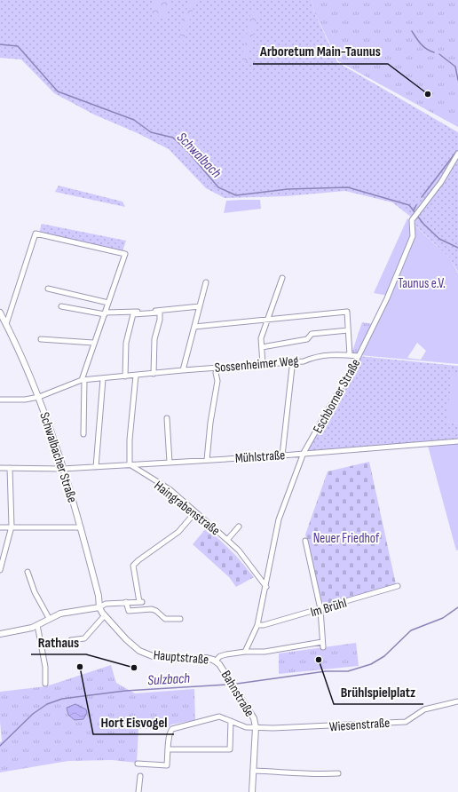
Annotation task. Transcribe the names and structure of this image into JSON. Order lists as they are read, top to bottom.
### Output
{
  "streets": {
    "street": [
      "Sossenheimer Weg",
      "Eschborner Straße",
      "Mühlstraße",
      "Schwalbacher Straße",
      "Haingrabenstraße",
      "Im Brühl",
      "Hauptstraße",
      "Bahnstraße",
      "Wiesenstraße"
    ]
  },
  "crossings": [
    ["Sossenheimer Weg", "Eschborner Straße"],
    ["Sossenheimer Weg", "Schwalbacher Straße"],
    ["Eschborner Straße", "Mühlstraße"],
    ["Eschborner Straße", "Haingrabenstraße"],
    ["Eschborner Straße", "Im Brühl"],
    ["Mühlstraße", "Schwalbacher Straße"],
    ["Mühlstraße", "Haingrabenstraße"],
    ["Schwalbacher Straße", "Hauptstraße"],
    ["Hauptstraße", "Bahnstraße"],
    ["Bahnstraße", "Wiesenstraße"]
  ],
  "water": ["Schwalbach", "Sulzbach"],
  "parks": ["Taunus e.V.", "Neuer Friedhof"],
  "places": [
    "Arboretum Main-Taunus",
    "Brühlspielplatz",
    "Hort Eisvogel",
    "Rathaus"
  ]
}
